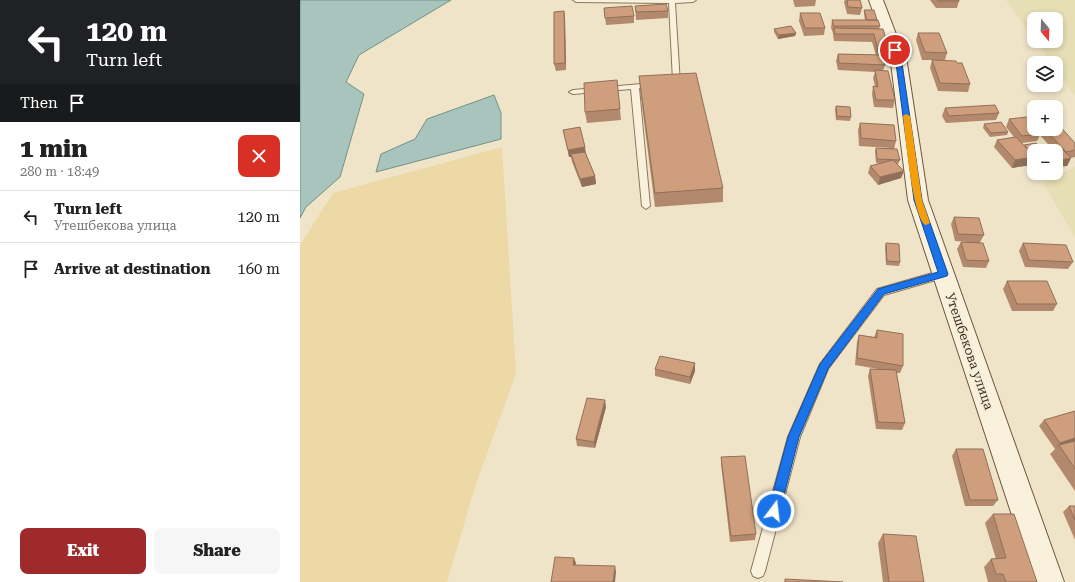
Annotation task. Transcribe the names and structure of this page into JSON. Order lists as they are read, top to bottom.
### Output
{
  "streets": {
    "main road": ["Утешбекова улица"]
  },
  "north": "bottom",
  "page": {
    "turn": ["120 m", "Turn left"],
    "map_buttons": ["+", "−"],
    "then": "Then",
    "heading": ["1 min", "280 m · 18:49"],
    "list": [
      {
        "name": "Turn left",
        "note": "Утешбекова улица",
        "value": "120 m"
      },
      {
        "name": "Arrive at destination",
        "value": "160 m"
      }
    ],
    "buttons": ["Exit", "Share"]
  }
}
